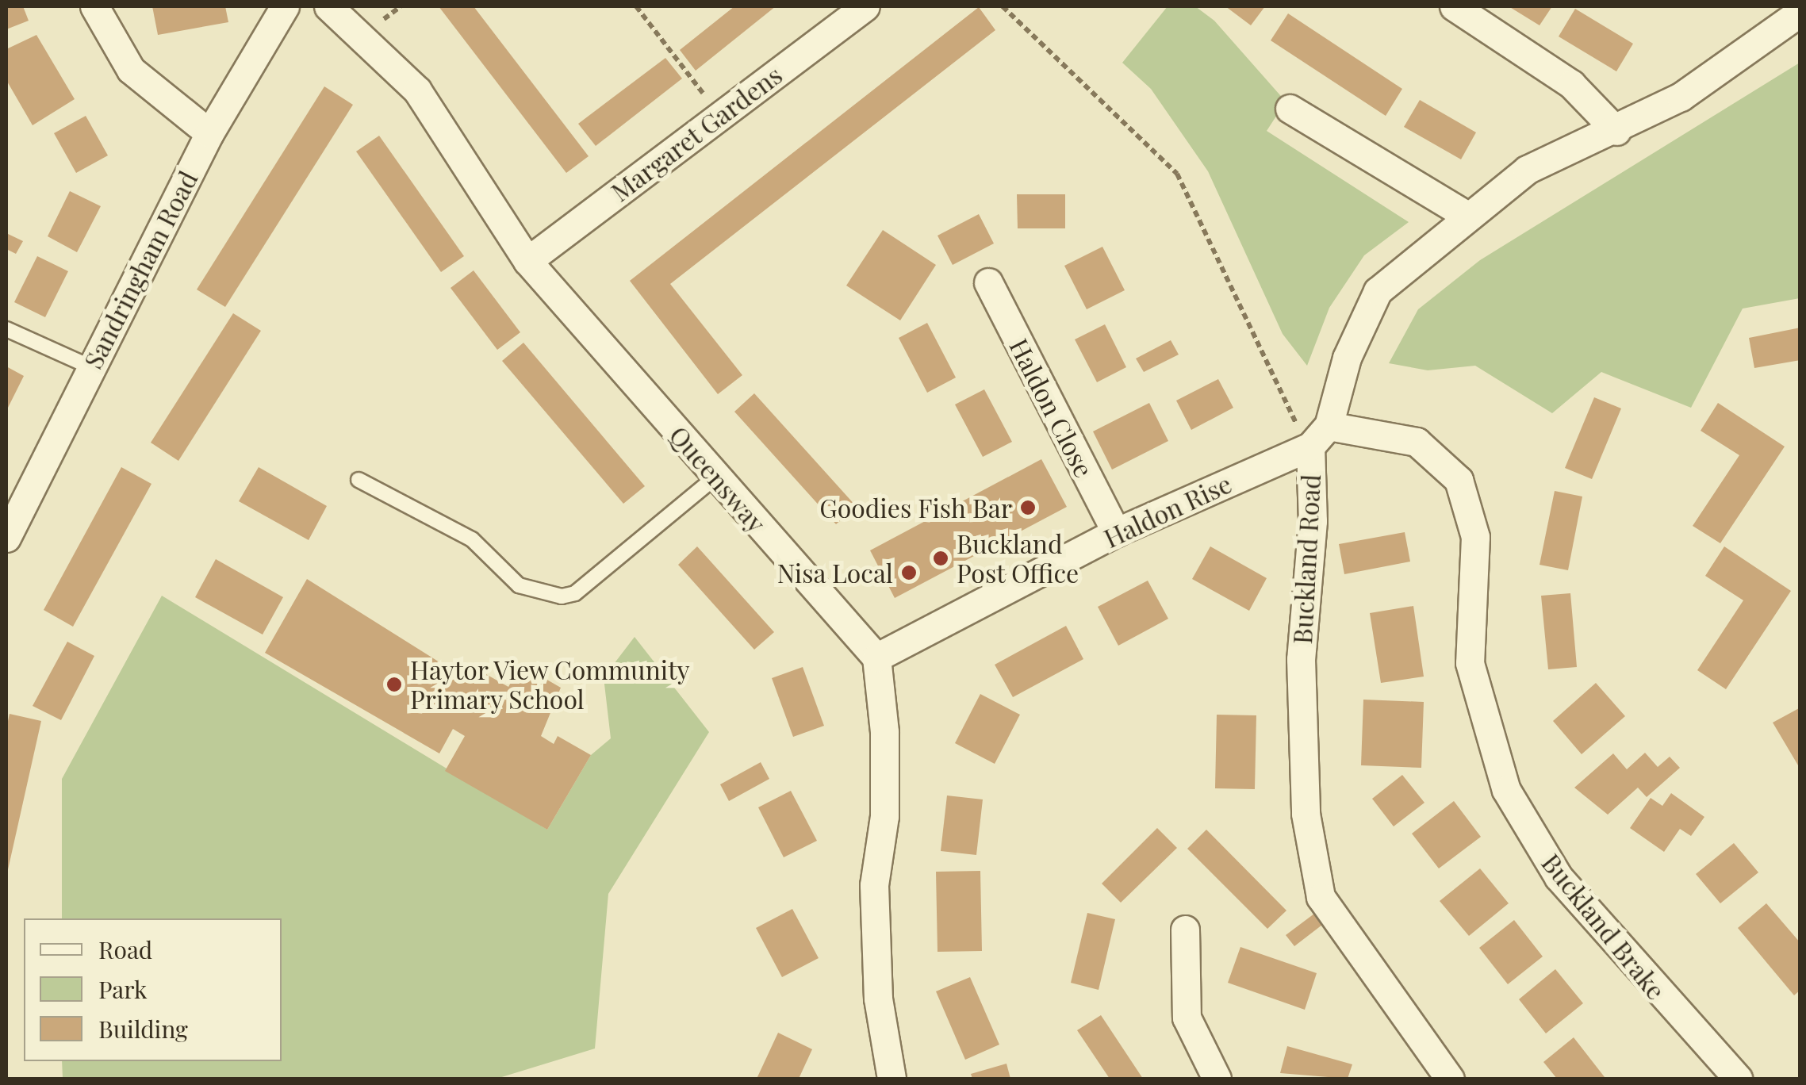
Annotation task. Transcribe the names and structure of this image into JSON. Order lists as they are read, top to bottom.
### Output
{
  "streets": {
    "street": [
      "Margaret Gardens",
      "Sandringham Road",
      "Haldon Close",
      "Queensway",
      "Haldon Rise",
      "Buckland Road",
      "Buckland Brake"
    ]
  },
  "crossings": [
    ["Margaret Gardens", "Queensway"],
    ["Haldon Close", "Haldon Rise"],
    ["Queensway", "Haldon Rise"],
    ["Haldon Rise", "Buckland Road"],
    ["Haldon Rise", "Buckland Brake"],
    ["Buckland Road", "Buckland Brake"]
  ],
  "places": [
    "Goodies Fish Bar",
    "Buckland Post Office",
    "Nisa Local",
    "Haytor View Community Primary School"
  ],
  "legend": ["Road", "Park", "Building"]
}
